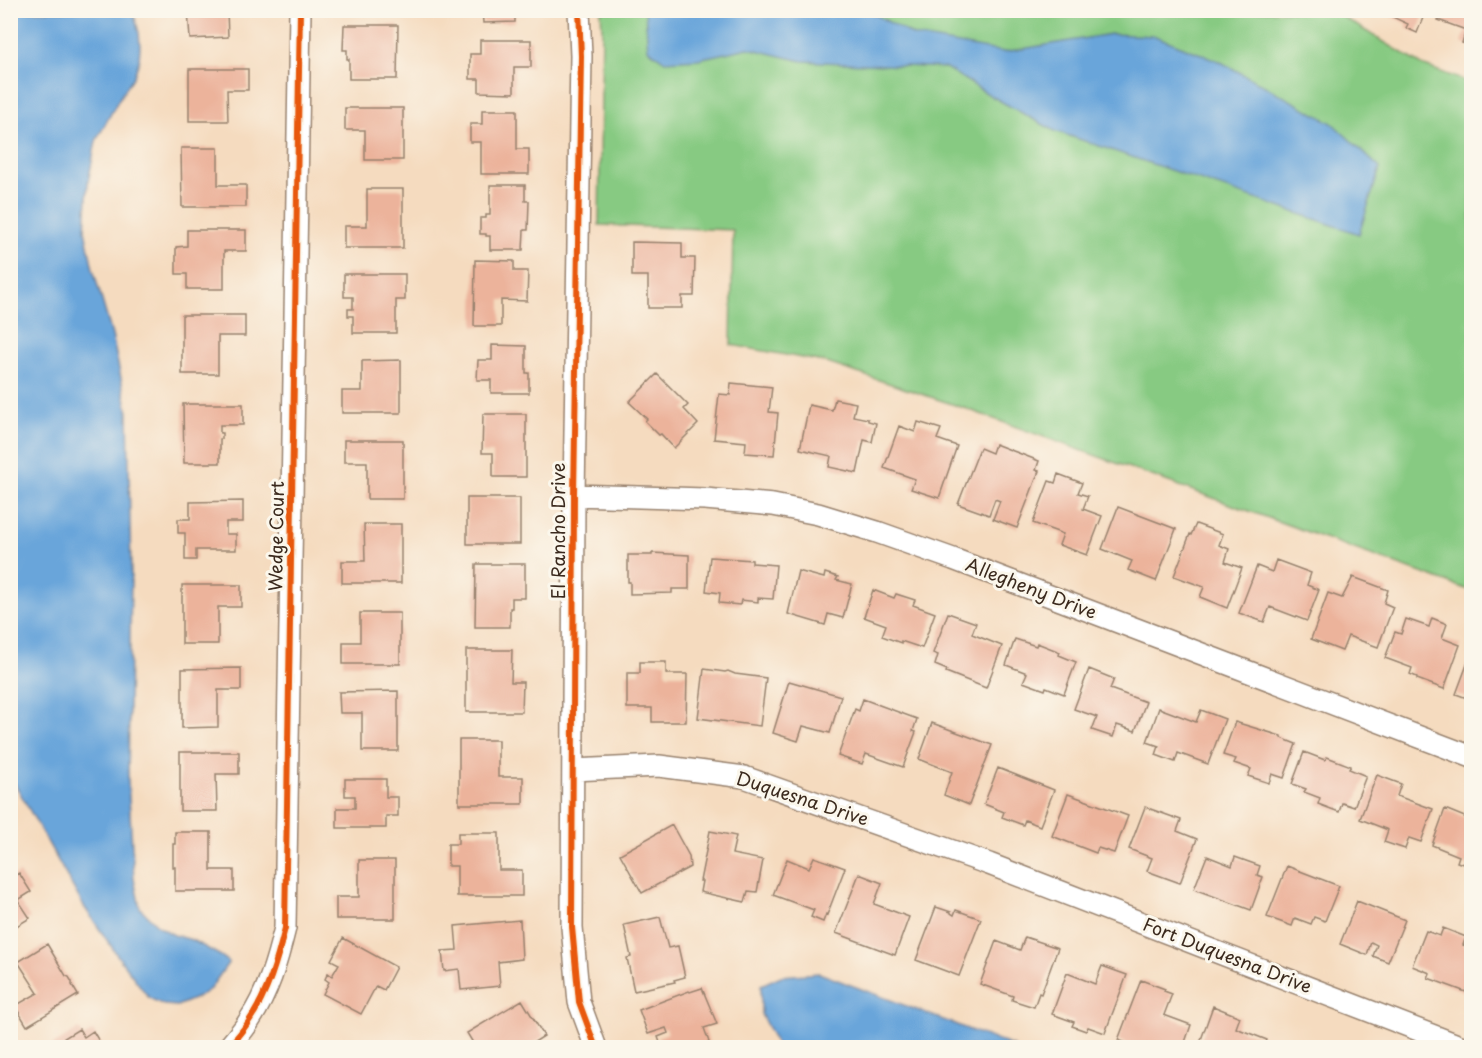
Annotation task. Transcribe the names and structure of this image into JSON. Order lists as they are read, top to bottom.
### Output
{
  "streets": {
    "street": [
      "El Rancho Drive",
      "Wedge Court",
      "Allegheny Drive",
      "Duquesna Drive",
      "Fort Duquesna Drive"
    ]
  },
  "crossings": [
    ["El Rancho Drive", "Allegheny Drive"],
    ["El Rancho Drive", "Duquesna Drive"],
    ["Duquesna Drive", "Fort Duquesna Drive"]
  ]
}
